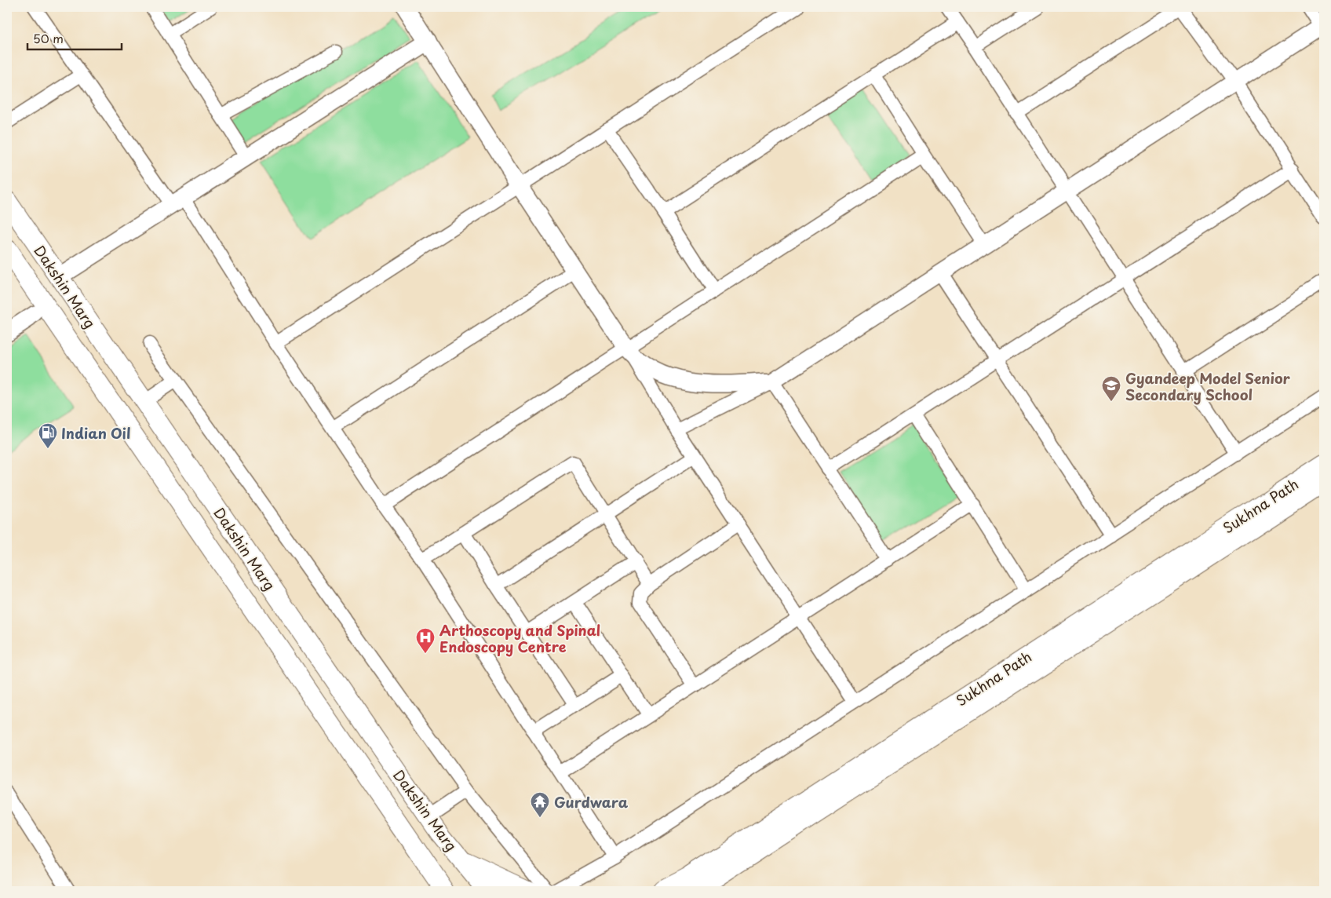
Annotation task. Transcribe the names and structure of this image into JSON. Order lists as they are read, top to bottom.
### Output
{
  "streets": {
    "main road": ["Dakshin Marg", "Sukhna Path"]
  },
  "places": {
    "school or university": ["Gyandeep Model Senior Secondary School"],
    "fuel station": ["Indian Oil"],
    "hospital": ["Arthoscopy and Spinal Endoscopy Centre"],
    "temple": ["Gurdwara"]
  },
  "scale_bar": "50 m"
}
